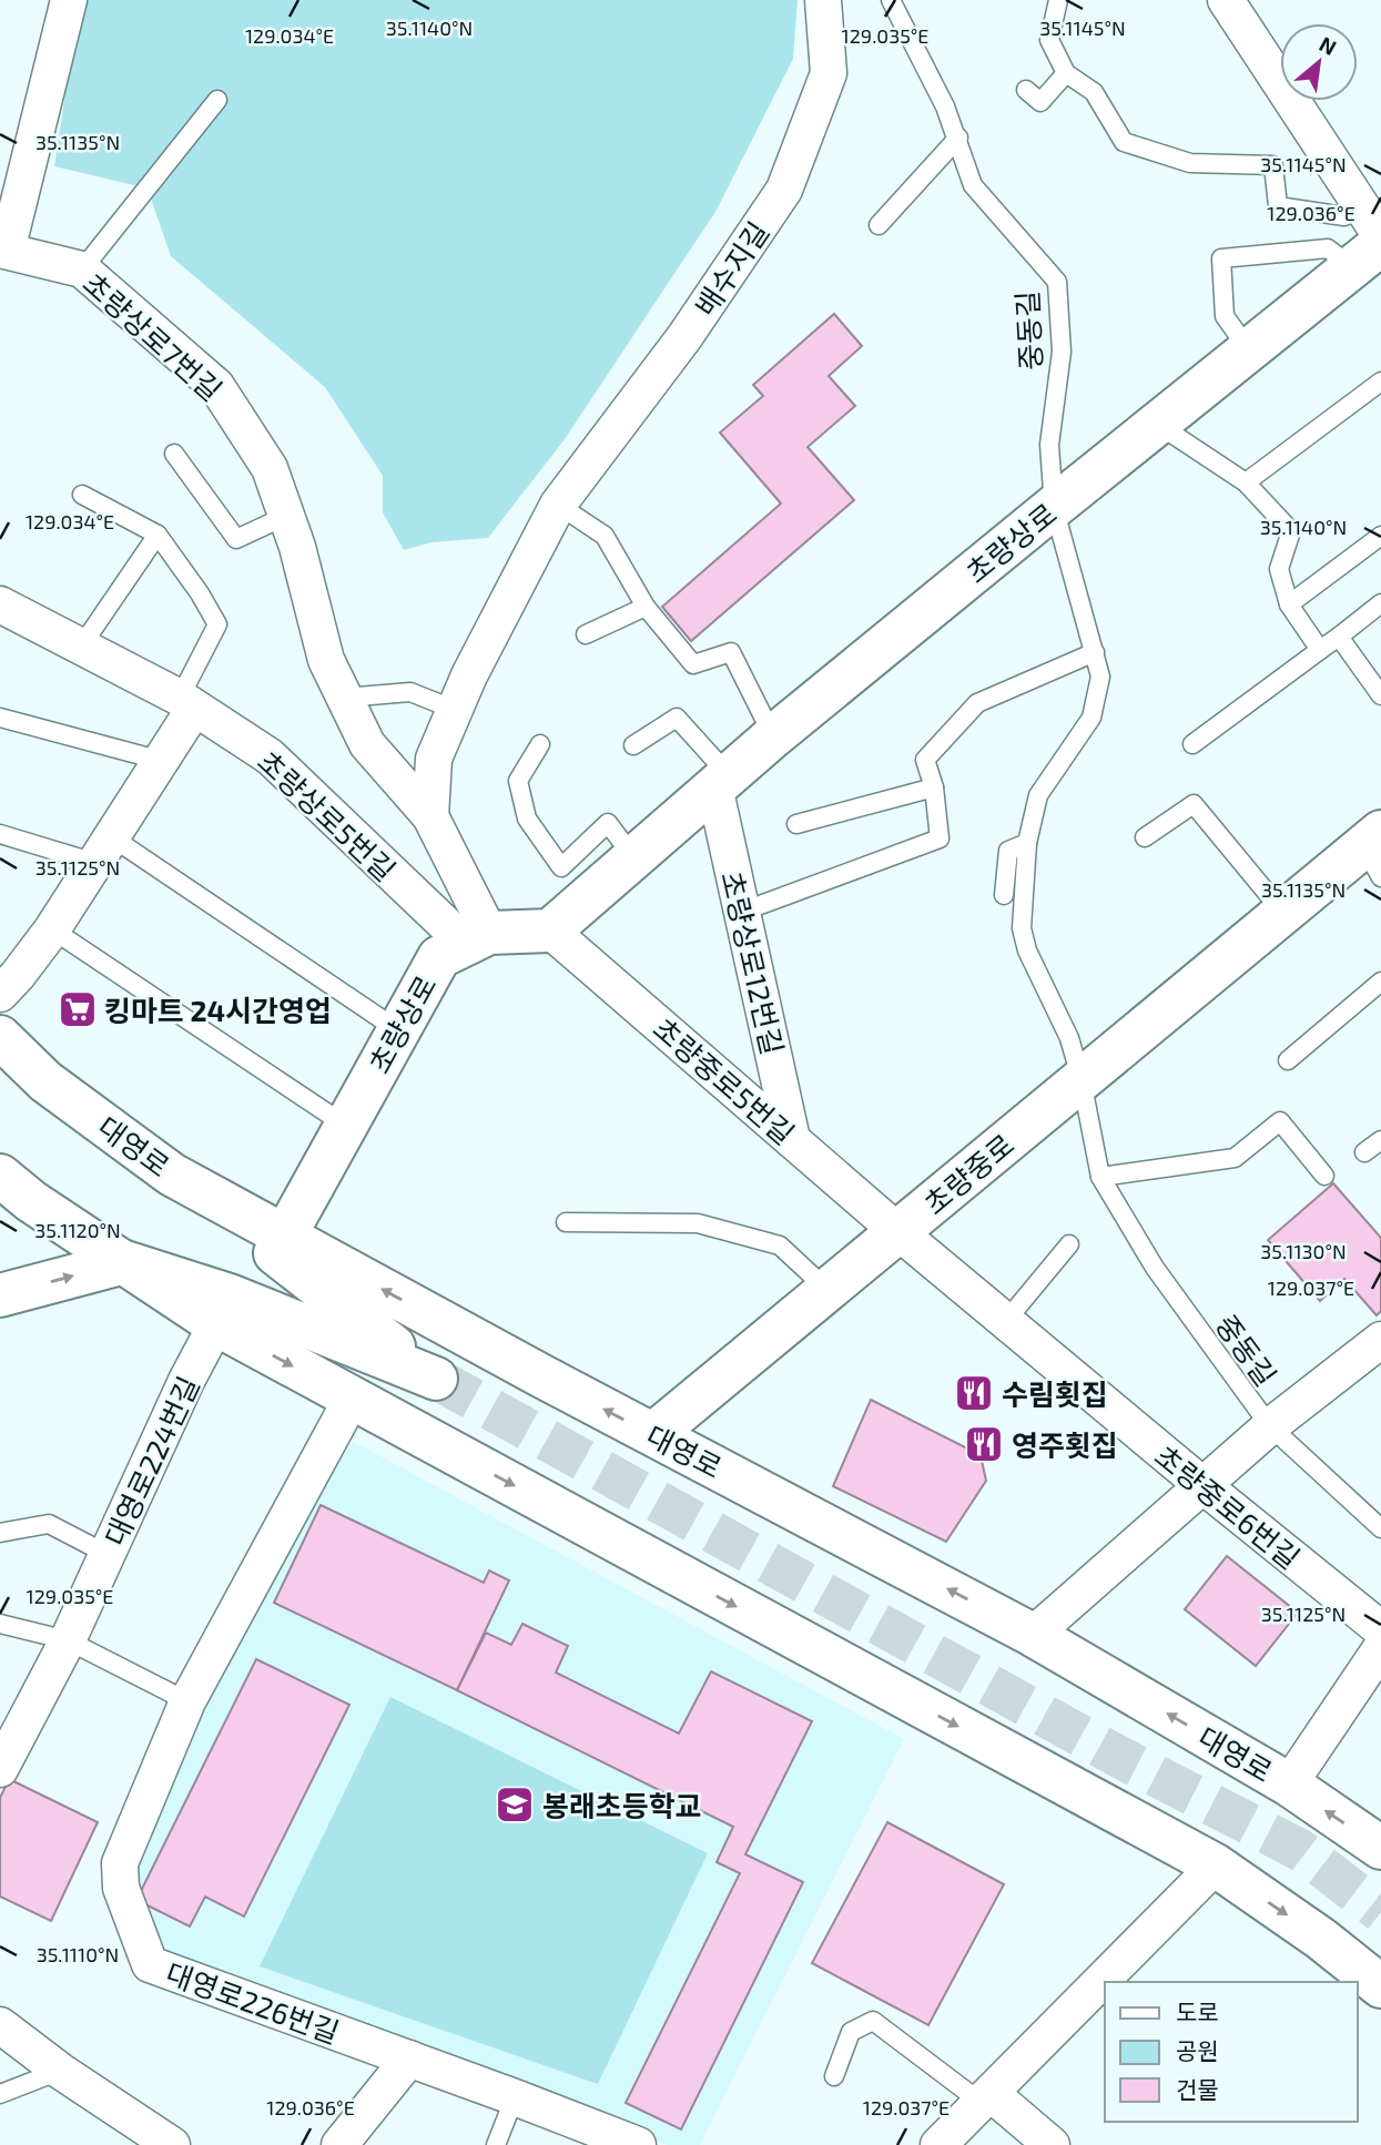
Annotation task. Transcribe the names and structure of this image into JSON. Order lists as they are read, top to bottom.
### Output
{
  "streets": {
    "main road": ["초량상로", "대영로", "초량중로"],
    "street": [
      "배수지길",
      "초량상로7번길",
      "초량상로5번길",
      "초량상로12번길",
      "초량중로5번길",
      "대영로224번길",
      "초량중로6번길",
      "대영로226번길"
    ],
    "lane": ["중동길"]
  },
  "crossings": [
    ["배수지길", "초량상로7번길"],
    ["중동길", "초량상로"],
    ["중동길", "초량중로"],
    ["초량상로7번길", "초량상로"],
    ["초량상로7번길", "초량상로5번길"],
    ["초량상로", "초량상로5번길"],
    ["초량상로", "초량상로12번길"],
    ["초량상로", "초량중로5번길"],
    ["초량상로", "대영로"],
    ["초량상로12번길", "초량중로5번길"],
    ["초량중로5번길", "초량중로"],
    ["초량중로5번길", "초량중로6번길"],
    ["대영로", "초량중로"],
    ["초량중로", "초량중로6번길"]
  ],
  "places": {
    "supermarket": ["킹마트 24시간영업"],
    "restaurant": ["수림횟집", "영주횟집"],
    "school or university": ["봉래초등학교"]
  },
  "legend": ["도로", "공원", "건물"],
  "north": "top right",
  "coordinates": [
    "35.1140°N",
    "35.1145°N",
    "129.034°E",
    "129.035°E",
    "35.1135°N",
    "129.036°E",
    "35.1125°N",
    "35.1120°N",
    "35.1130°N",
    "129.037°E",
    "35.1110°N"
  ]
}
